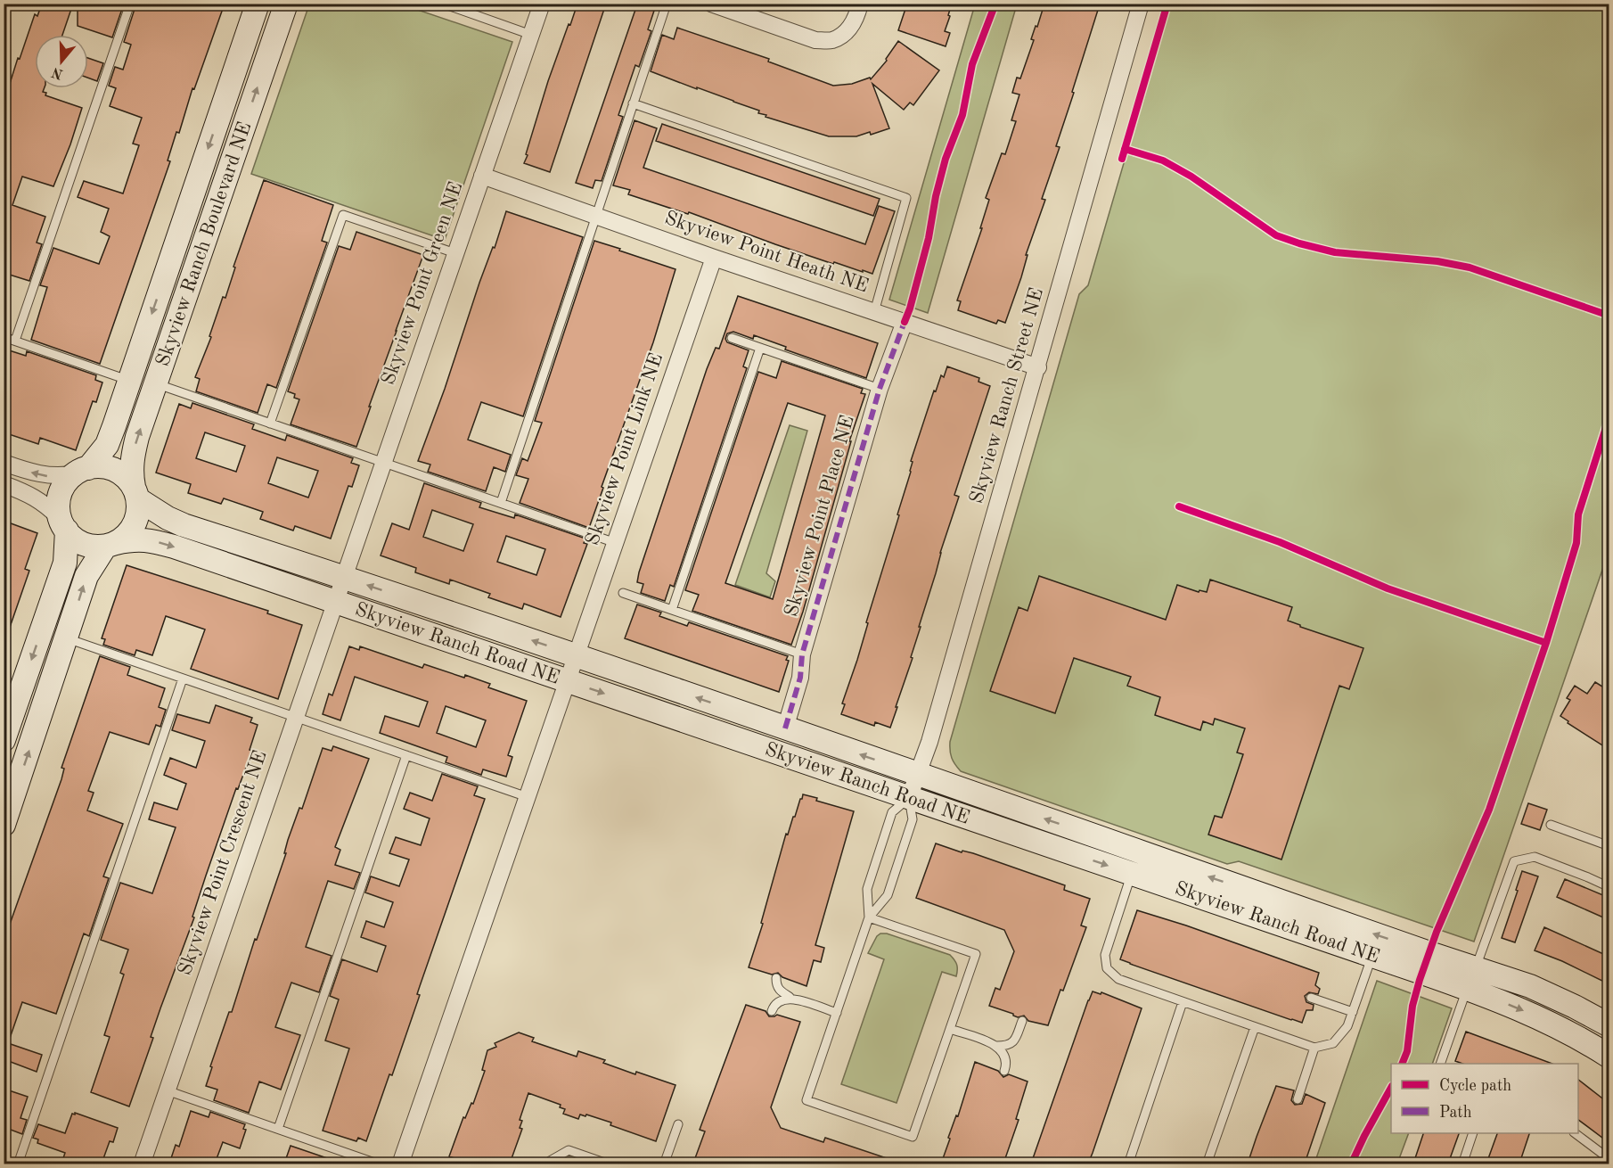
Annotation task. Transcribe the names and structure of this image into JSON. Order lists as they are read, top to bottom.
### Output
{
  "streets": {
    "street": [
      "Skyview Ranch Boulevard NE",
      "Skyview Point Heath NE",
      "Skyview Point Green NE",
      "Skyview Ranch Street NE",
      "Skyview Point Link NE",
      "Skyview Point Place NE",
      "Skyview Ranch Road NE",
      "Skyview Point Crescent NE"
    ]
  },
  "crossings": [
    ["Skyview Ranch Boulevard NE", "Skyview Ranch Road NE"],
    ["Skyview Point Heath NE", "Skyview Point Green NE"],
    ["Skyview Point Heath NE", "Skyview Ranch Street NE"],
    ["Skyview Point Heath NE", "Skyview Point Link NE"],
    ["Skyview Point Heath NE", "Skyview Point Place NE"],
    ["Skyview Point Green NE", "Skyview Ranch Road NE"],
    ["Skyview Point Green NE", "Skyview Point Crescent NE"],
    ["Skyview Ranch Street NE", "Skyview Ranch Road NE"],
    ["Skyview Point Link NE", "Skyview Ranch Road NE"],
    ["Skyview Point Place NE", "Skyview Ranch Road NE"],
    ["Skyview Ranch Road NE", "Skyview Point Crescent NE"]
  ],
  "legend": ["Cycle path", "Path"],
  "north": "bottom"
}
